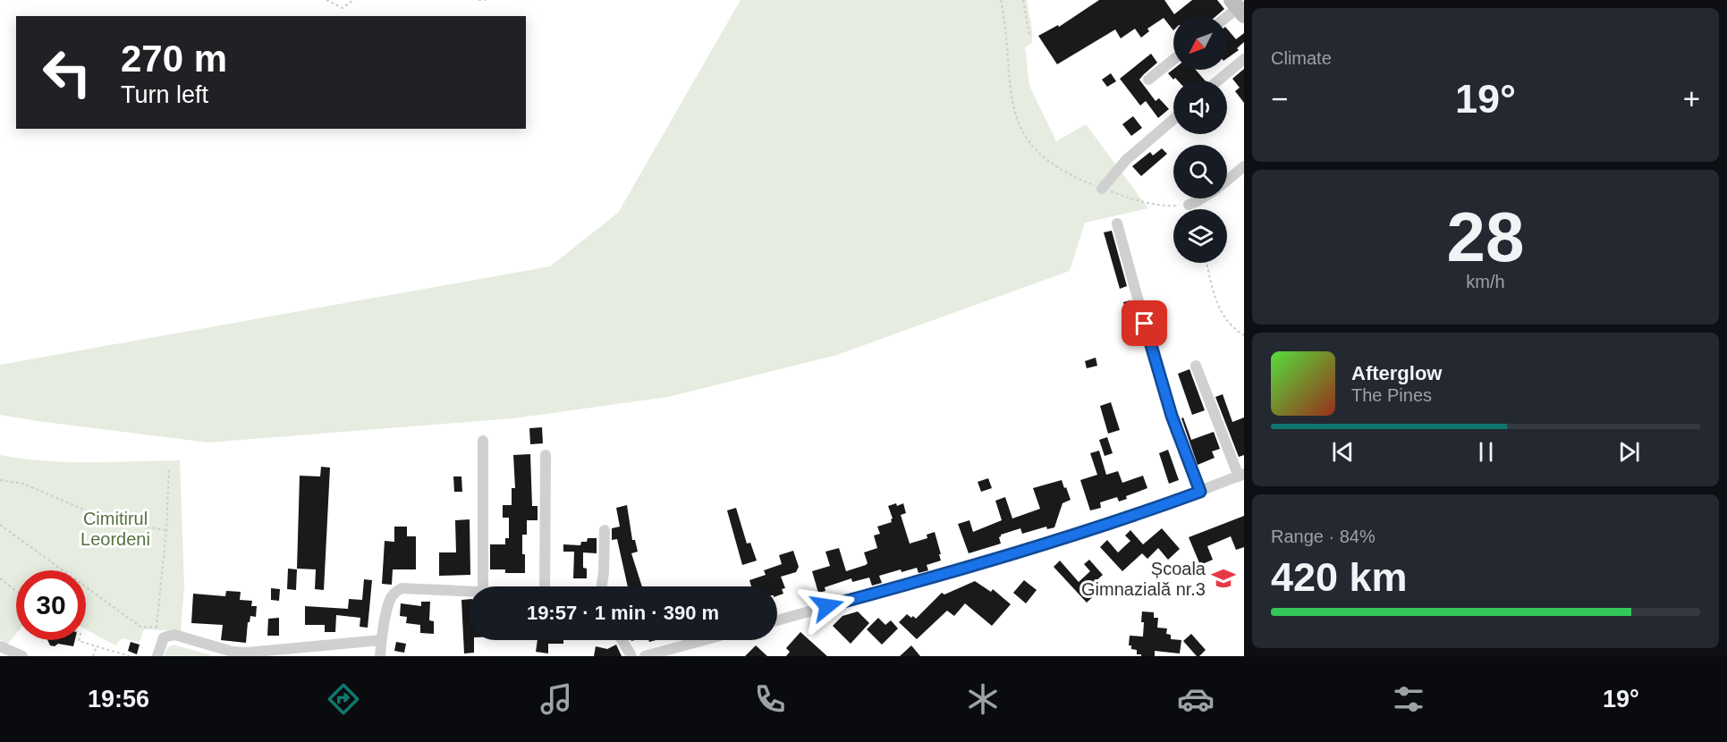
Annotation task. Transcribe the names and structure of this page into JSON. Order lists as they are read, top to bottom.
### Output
{
  "parks": ["Cimitirul Leordeni"],
  "places": {
    "school or university": ["Școala Gimnazială nr.3"]
  },
  "north": "bottom left",
  "page": {
    "tile": [
      "Climate",
      ["28", "km/h"],
      ["Range · 84%", "420 km"]
    ],
    "turn": ["270 m", "Turn left"],
    "heat": ["−", "19°", "+"],
    "song": ["Afterglow", "The Pines"],
    "limit": "30",
    "trip": "19:57 · 1 min · 390 m",
    "tabs": ["19:56", "19°"]
  }
}
